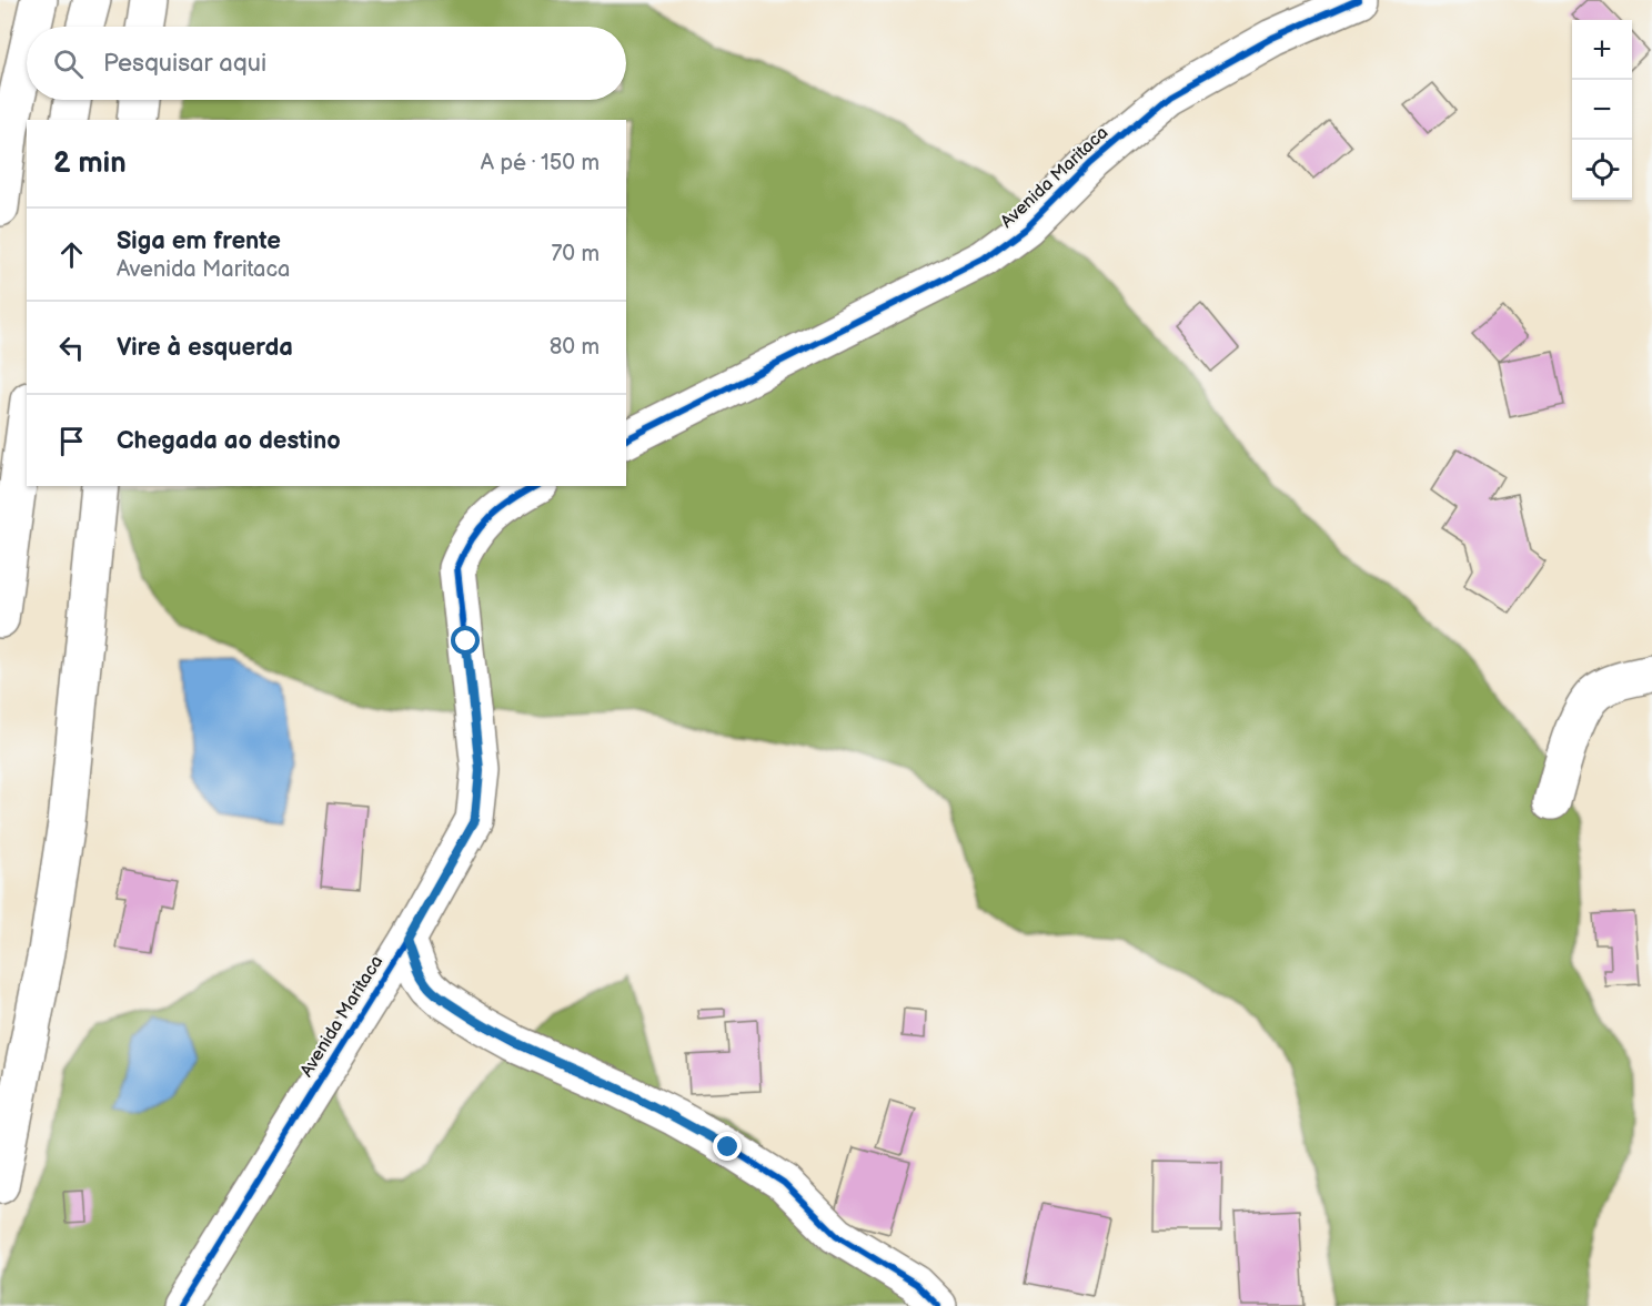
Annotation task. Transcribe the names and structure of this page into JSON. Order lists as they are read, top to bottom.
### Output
{
  "streets": {
    "main road": ["Avenida Maritaca"]
  },
  "page": {
    "map_buttons": ["+", "−"],
    "search": "Pesquisar aqui",
    "heading": ["2 min", "A pé · 150 m"],
    "list": [
      ["Siga em frente", "Avenida Maritaca", "70 m"],
      ["Vire à esquerda", "80 m"],
      "Chegada ao destino"
    ]
  }
}
